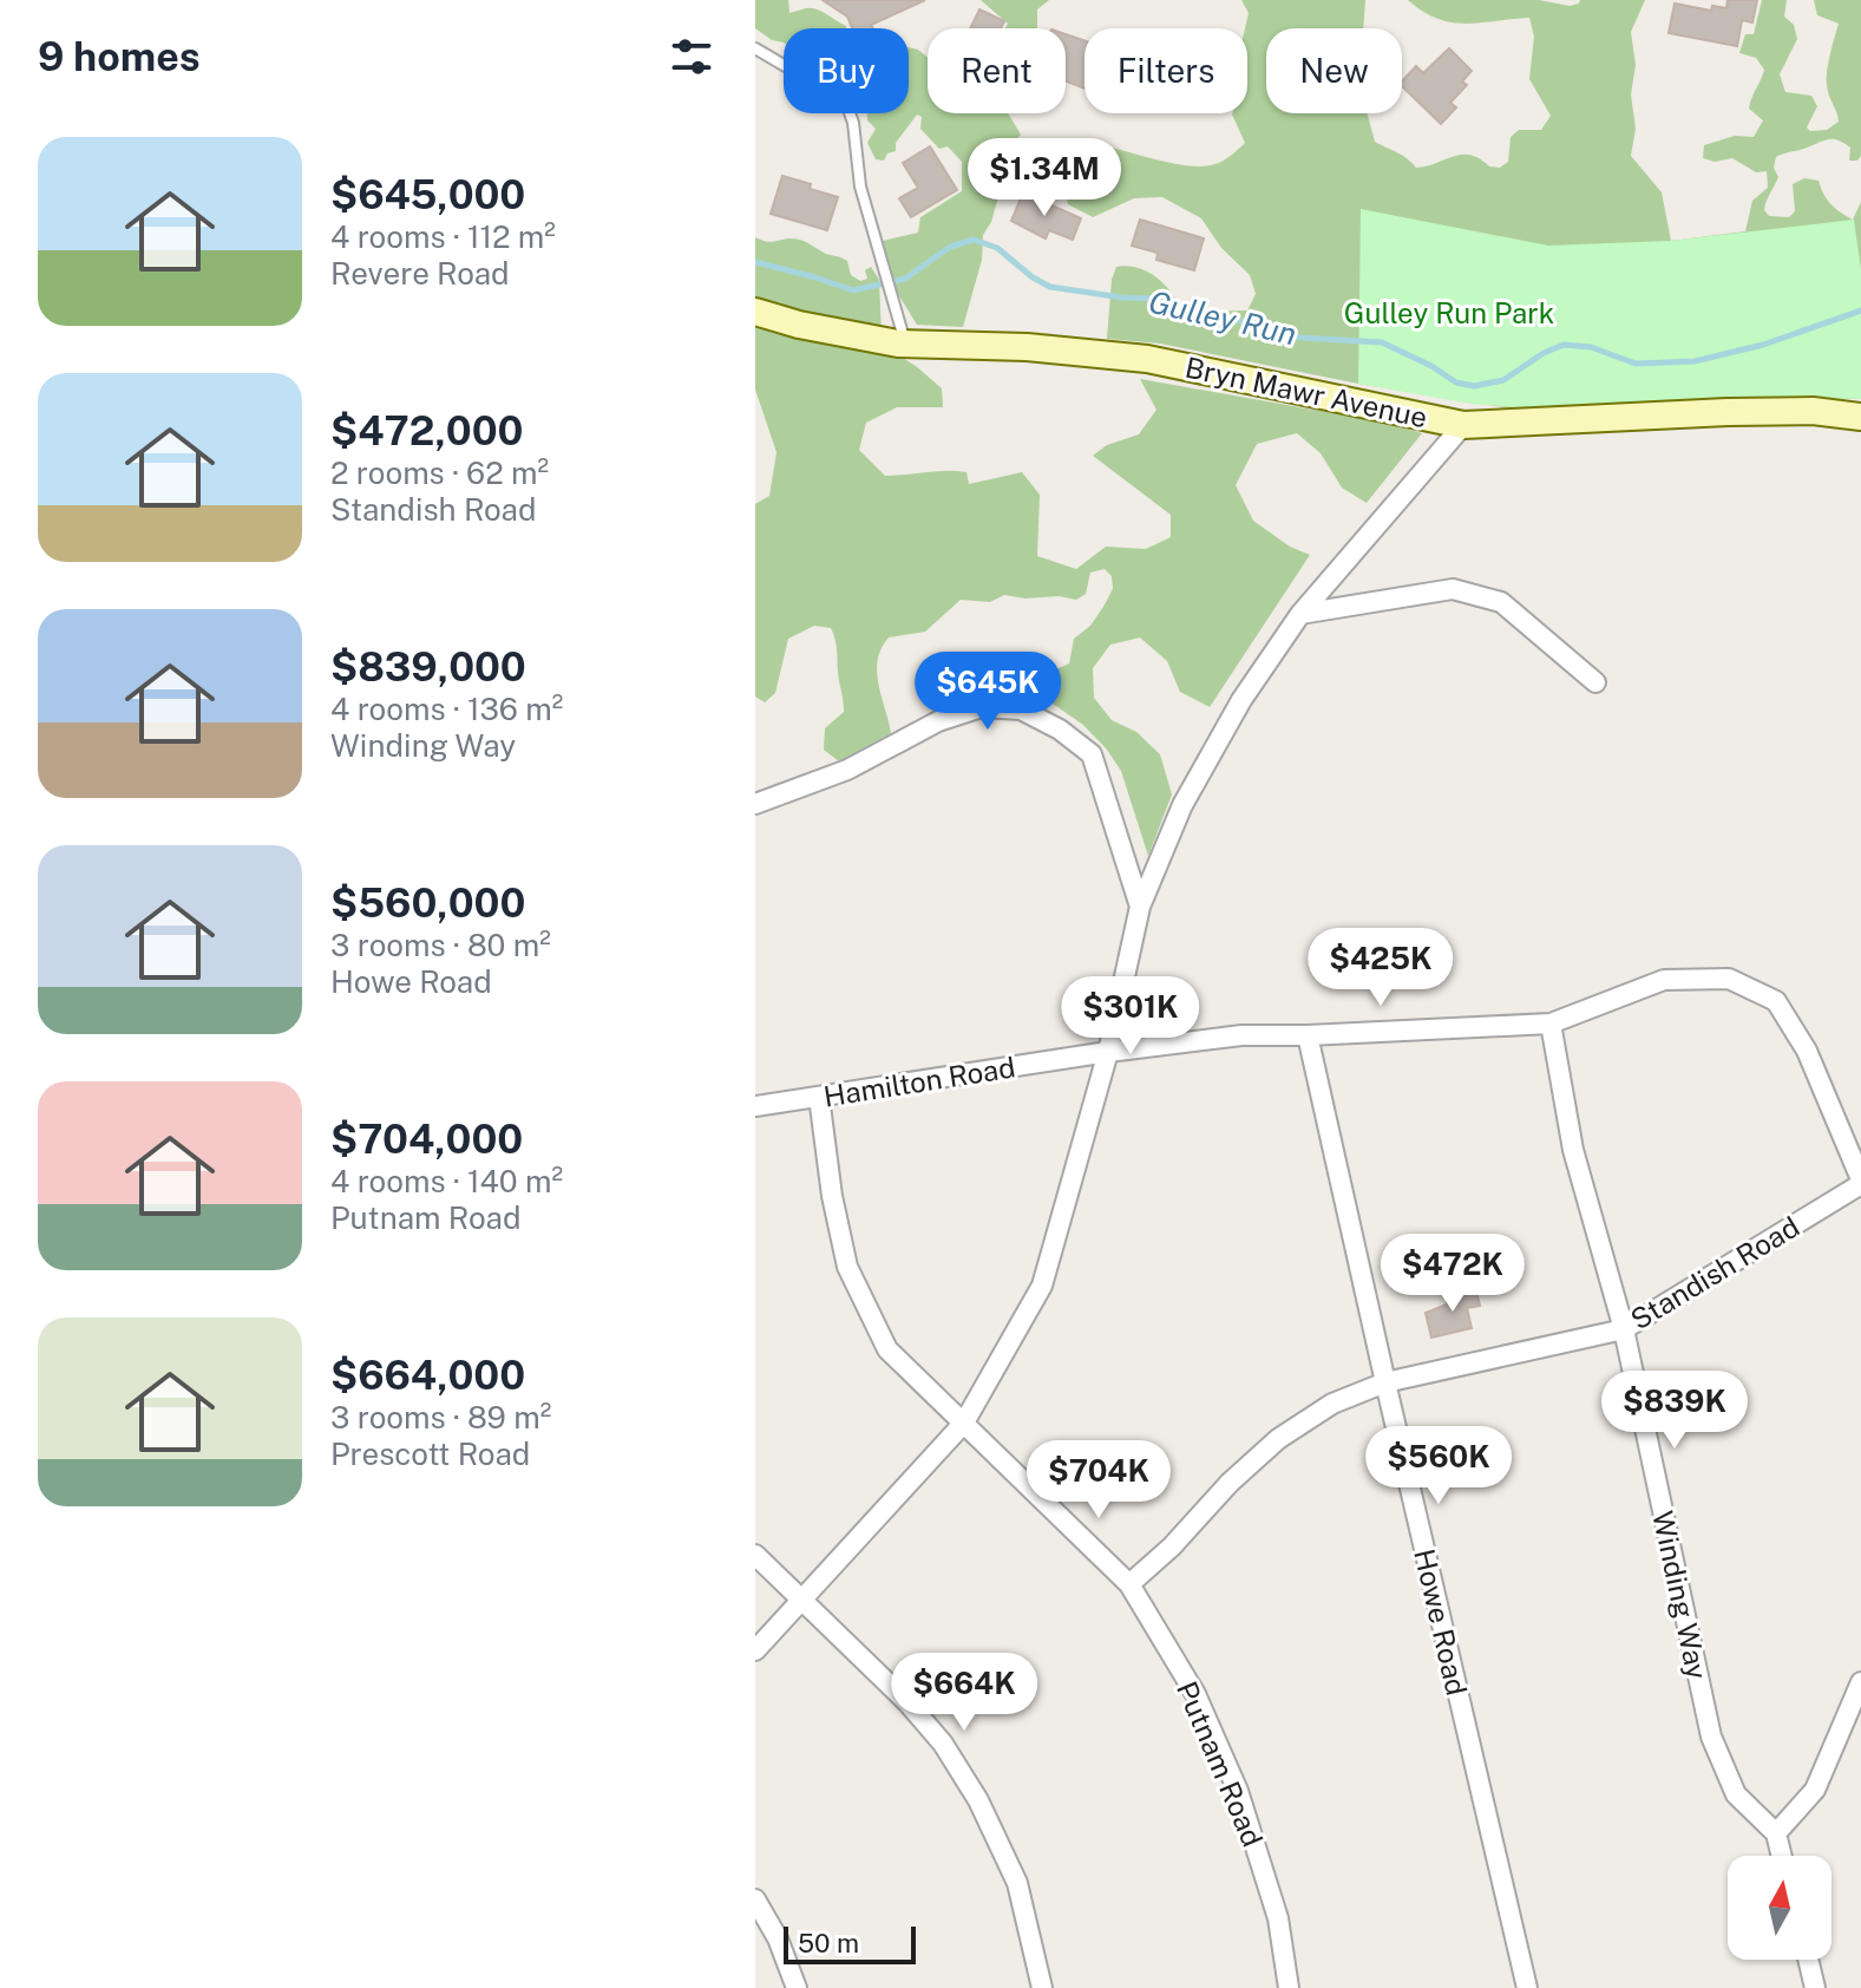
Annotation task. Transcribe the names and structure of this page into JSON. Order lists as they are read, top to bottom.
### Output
{
  "streets": {
    "street": [
      "Bryn Mawr Avenue",
      "Hamilton Road",
      "Standish Road",
      "Winding Way",
      "Howe Road",
      "Putnam Road"
    ]
  },
  "crossings": [
    ["Hamilton Road", "Standish Road"],
    ["Hamilton Road", "Winding Way"],
    ["Hamilton Road", "Howe Road"],
    ["Hamilton Road", "Putnam Road"],
    ["Standish Road", "Winding Way"],
    ["Standish Road", "Howe Road"],
    ["Standish Road", "Putnam Road"]
  ],
  "water": ["Gulley Run"],
  "parks": ["Gulley Run Park"],
  "scale_bar": "50 m",
  "north": "top",
  "page": {
    "heading": "9 homes",
    "chip": [
      "Buy",
      "Rent",
      "Filters",
      "New"
    ],
    "list": [
      {
        "name": "$645,000",
        "note": "4 rooms · 112 m² · Revere Road"
      },
      {
        "name": "$472,000",
        "note": "2 rooms · 62 m² · Standish Road"
      },
      {
        "name": "$839,000",
        "note": "4 rooms · 136 m² · Winding Way"
      },
      {
        "name": "$560,000",
        "note": "3 rooms · 80 m² · Howe Road"
      },
      {
        "name": "$704,000",
        "note": "4 rooms · 140 m² · Putnam Road"
      },
      {
        "name": "$664,000",
        "note": "3 rooms · 89 m² · Prescott Road"
      }
    ],
    "price": [
      "$1.34M",
      "$645K",
      "$425K",
      "$301K",
      "$472K",
      "$839K",
      "$560K",
      "$704K",
      "$664K"
    ],
    "scale": "50 m"
  }
}
